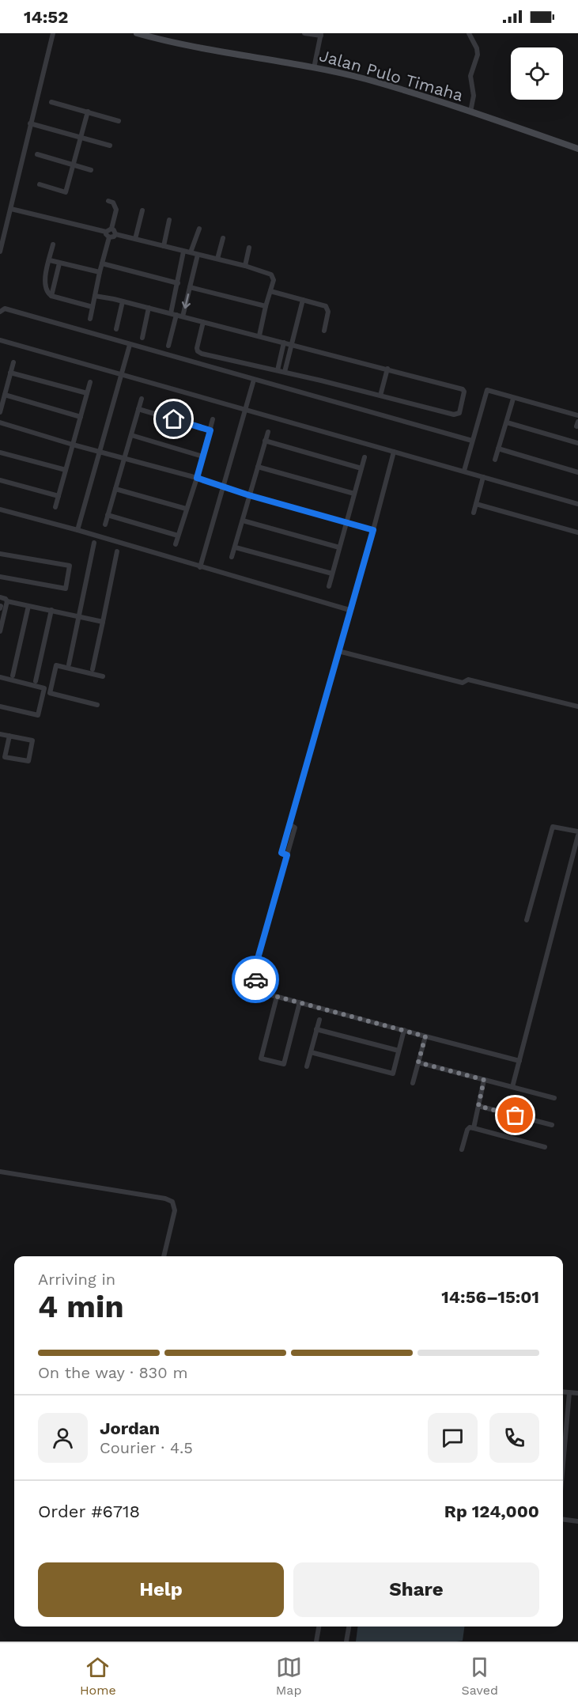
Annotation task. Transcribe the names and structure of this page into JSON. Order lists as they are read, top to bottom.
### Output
{
  "streets": {
    "street": ["Jalan Pulo Timaha"]
  },
  "page": {
    "status": "14:52",
    "heading": ["4 min", "Arriving in", "14:56–15:01"],
    "panel": [
      "Jordan",
      "Courier · 4.5",
      "Order #6718",
      "Rp 124,000"
    ],
    "bar": "On the way · 830 m",
    "buttons": ["Help", "Share"],
    "tabs": ["Home", "Map", "Saved"]
  }
}
